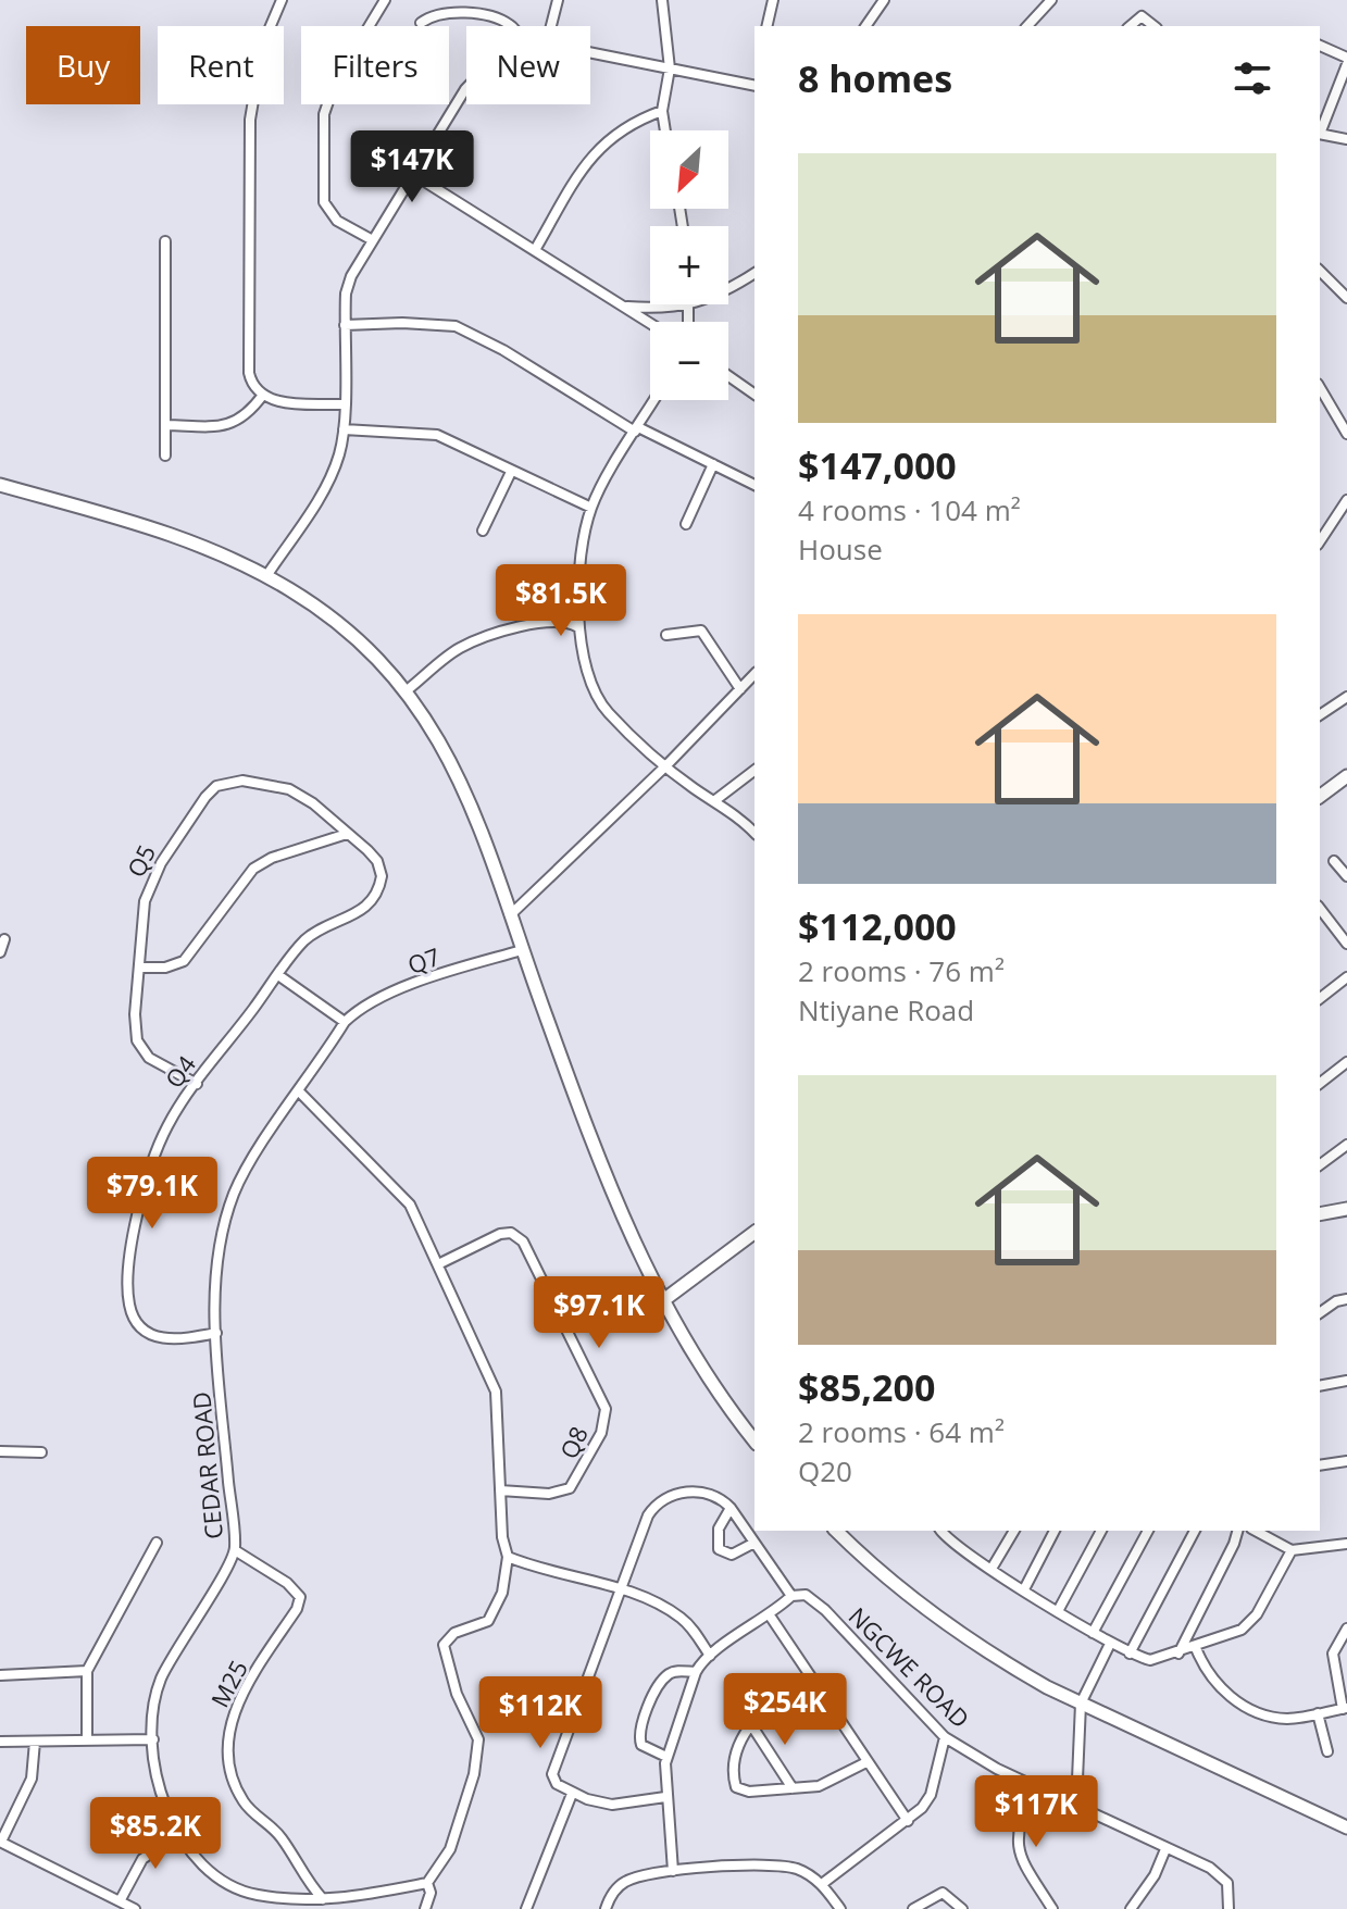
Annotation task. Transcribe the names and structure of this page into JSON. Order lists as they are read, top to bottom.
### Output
{
  "streets": {
    "street": [
      "Q5",
      "Q7",
      "Q4",
      "Q8",
      "CEDAR ROAD",
      "NGCWE ROAD",
      "M25"
    ]
  },
  "crossings": [
    ["Q5", "Q4"],
    ["Q7", "CEDAR ROAD"],
    ["Q4", "CEDAR ROAD"],
    ["CEDAR ROAD", "M25"]
  ],
  "north": "bottom left",
  "page": {
    "chip": [
      "Buy",
      "Rent",
      "Filters",
      "New"
    ],
    "heading": "8 homes",
    "map_buttons": ["+", "−"],
    "price": [
      "$147K",
      "$81.5K",
      "$79.1K",
      "$97.1K",
      "$254K",
      "$112K",
      "$117K",
      "$85.2K"
    ],
    "list": [
      {
        "name": "$147,000",
        "note": "4 rooms · 104 m² · House"
      },
      {
        "name": "$112,000",
        "note": "2 rooms · 76 m² · Ntiyane Road"
      },
      {
        "name": "$85,200",
        "note": "2 rooms · 64 m² · Q20"
      }
    ]
  }
}
